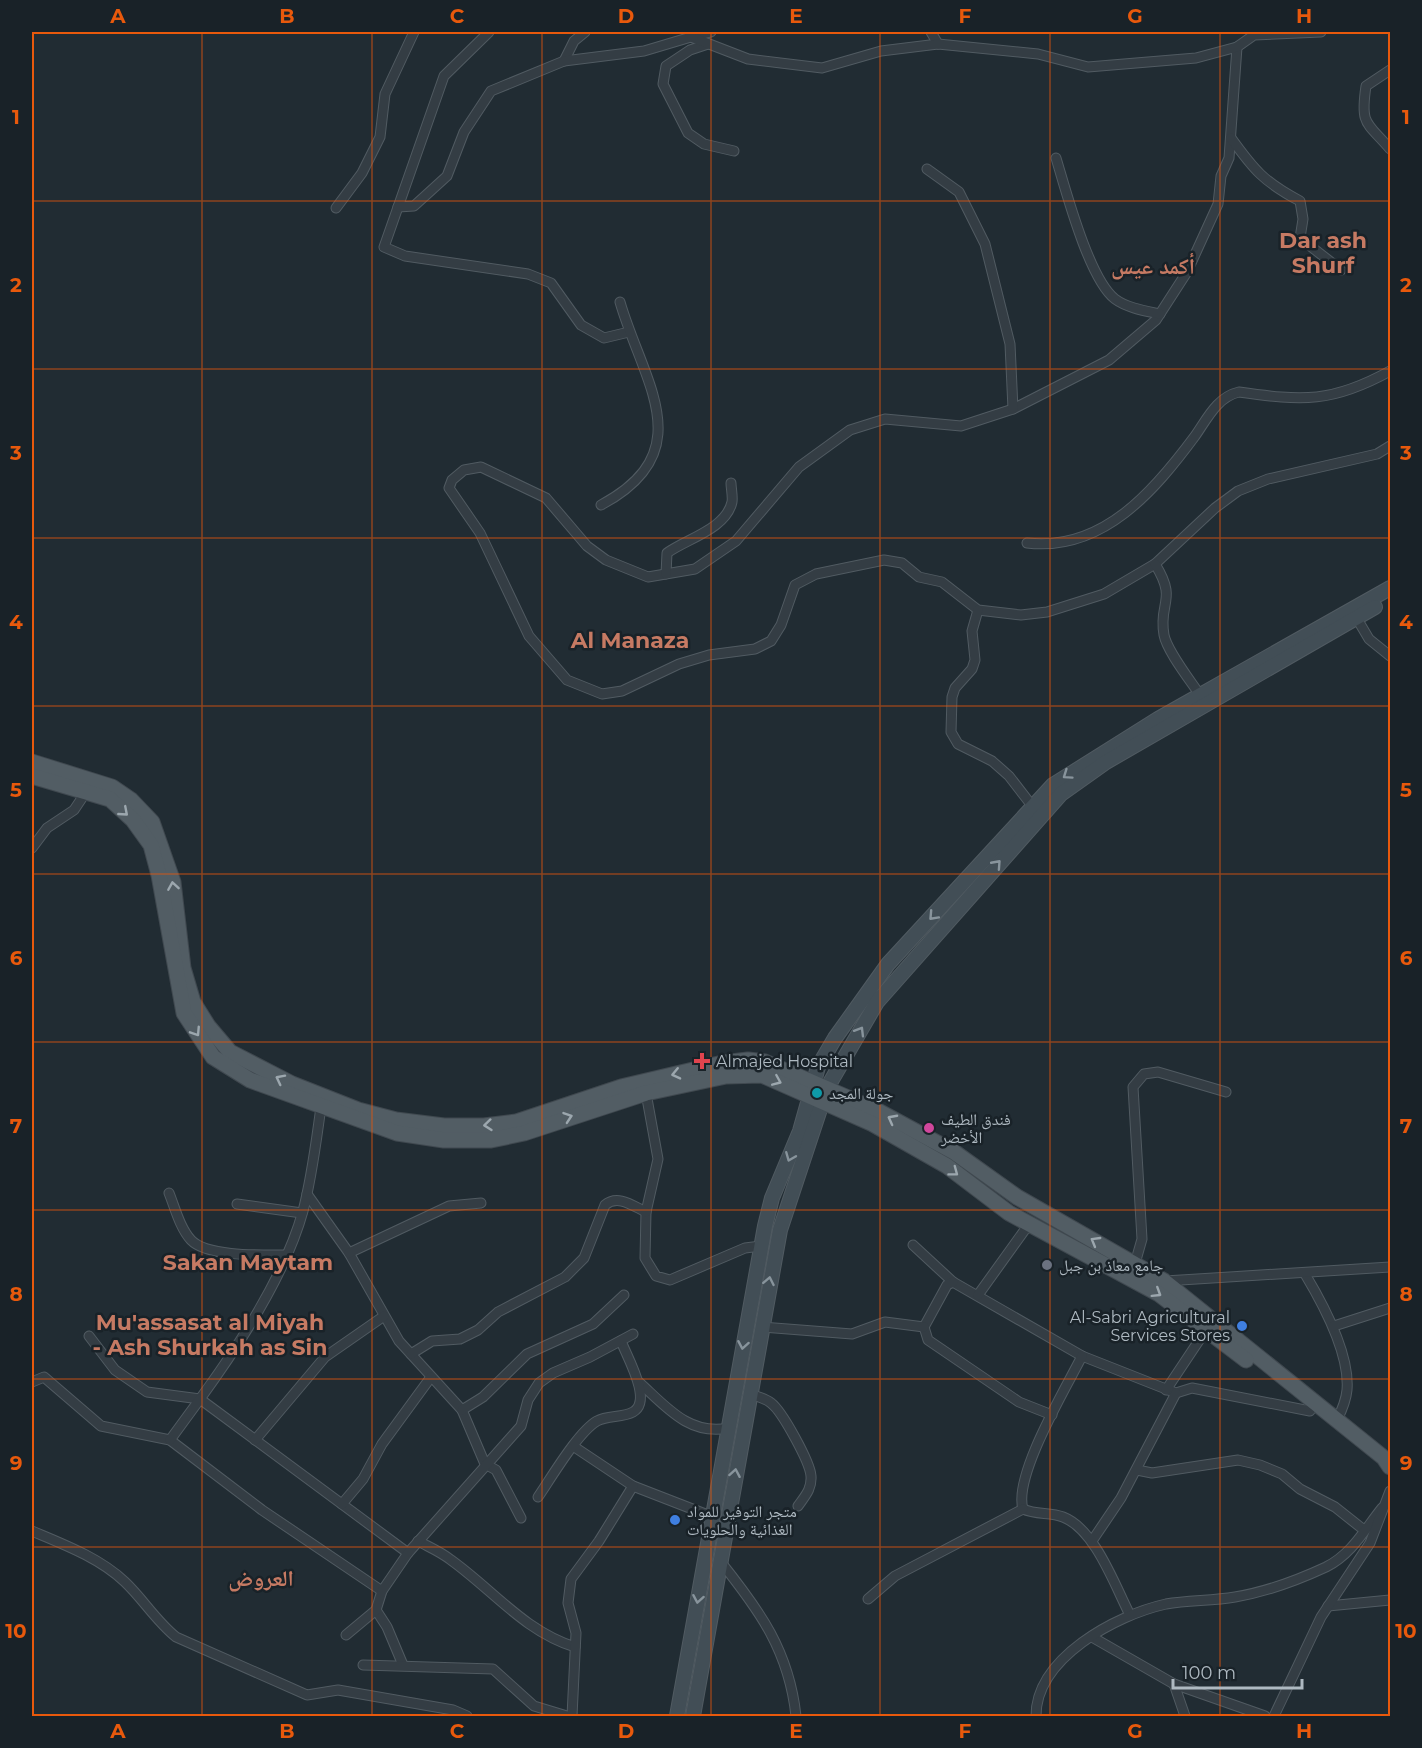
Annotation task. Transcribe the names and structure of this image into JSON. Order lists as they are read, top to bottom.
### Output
{
  "districts": [
    "Dar ash Shurf",
    "أكمد عيس",
    "Al Manaza",
    "Sakan Maytam",
    "Mu'assasat al Miyah - Ash Shurkah as Sin",
    "العروض"
  ],
  "places": {
    "health": ["Almajed Hospital"],
    "other": [
      "جولة المجد",
      "فندق الطيف الأخضر",
      "جامع معاذ بن جبل",
      "Al-Sabri Agricultural Services Stores",
      "متجر التوفير للمواد الغذائية والحلويات"
    ]
  },
  "scale_bar": "100 m",
  "grid": {
    "columns": [
      "A",
      "B",
      "C",
      "D",
      "E",
      "F",
      "G",
      "H"
    ],
    "rows": [
      "1",
      "2",
      "3",
      "4",
      "5",
      "6",
      "7",
      "8",
      "9",
      "10"
    ]
  }
}
